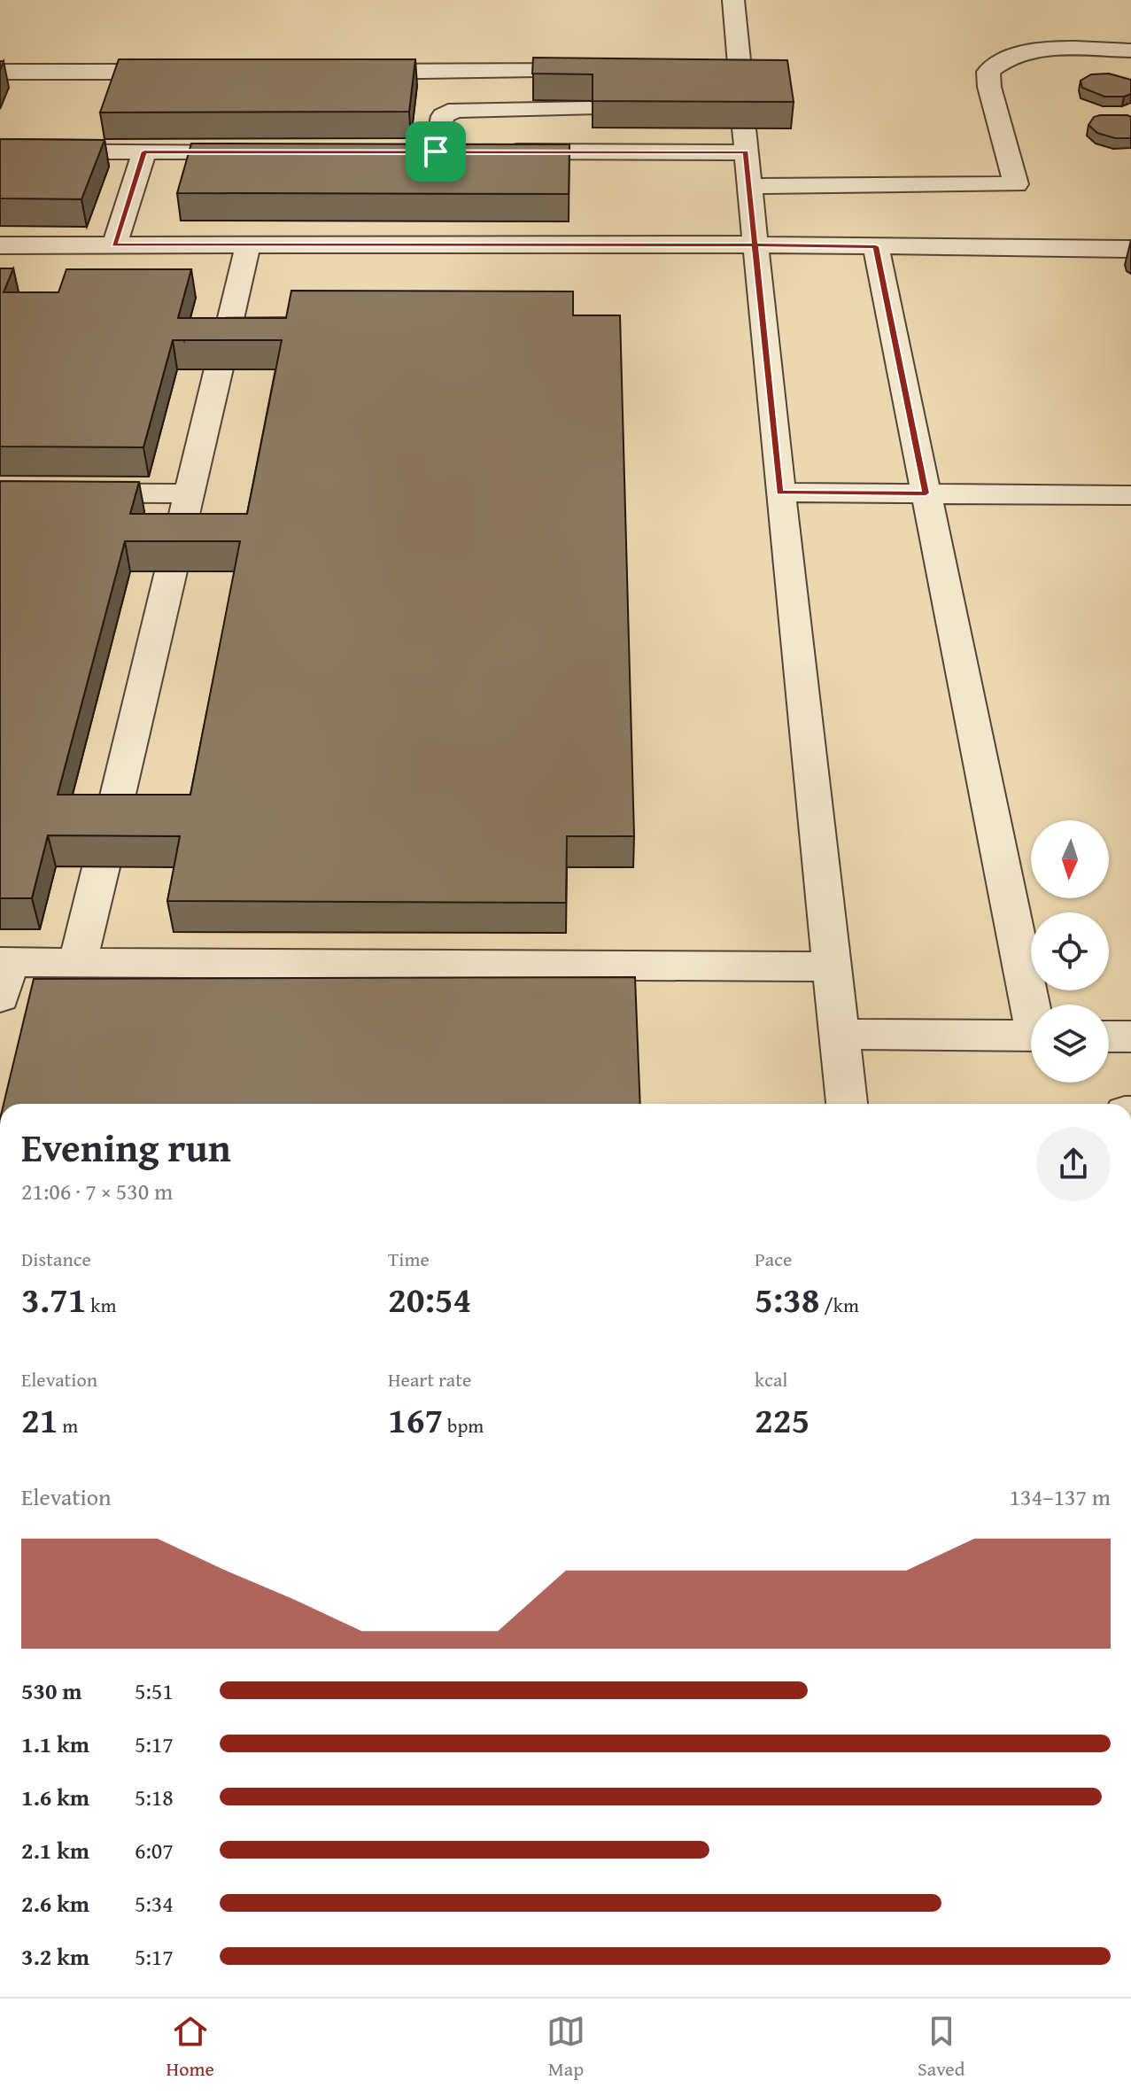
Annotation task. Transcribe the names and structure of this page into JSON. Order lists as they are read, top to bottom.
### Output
{
  "north": "bottom",
  "page": {
    "heading": ["Evening run", "21:06 · 7 × 530 m"],
    "stats": [
      ["Distance", "3.71 km"],
      ["Time", "20:54"],
      ["Pace", "5:38 /km"],
      ["Elevation", "21 m"],
      ["Heart rate", "167 bpm"],
      ["kcal", "225"]
    ],
    "chart": ["Elevation", "134–137 m"],
    "list": [
      {
        "name": "530 m",
        "note": "5:51"
      },
      {
        "name": "1.1 km",
        "note": "5:17"
      },
      {
        "name": "1.6 km",
        "note": "5:18"
      },
      {
        "name": "2.1 km",
        "note": "6:07"
      },
      {
        "name": "2.6 km",
        "note": "5:34"
      },
      {
        "name": "3.2 km",
        "note": "5:17"
      }
    ],
    "tabs": ["Home", "Map", "Saved"]
  }
}
